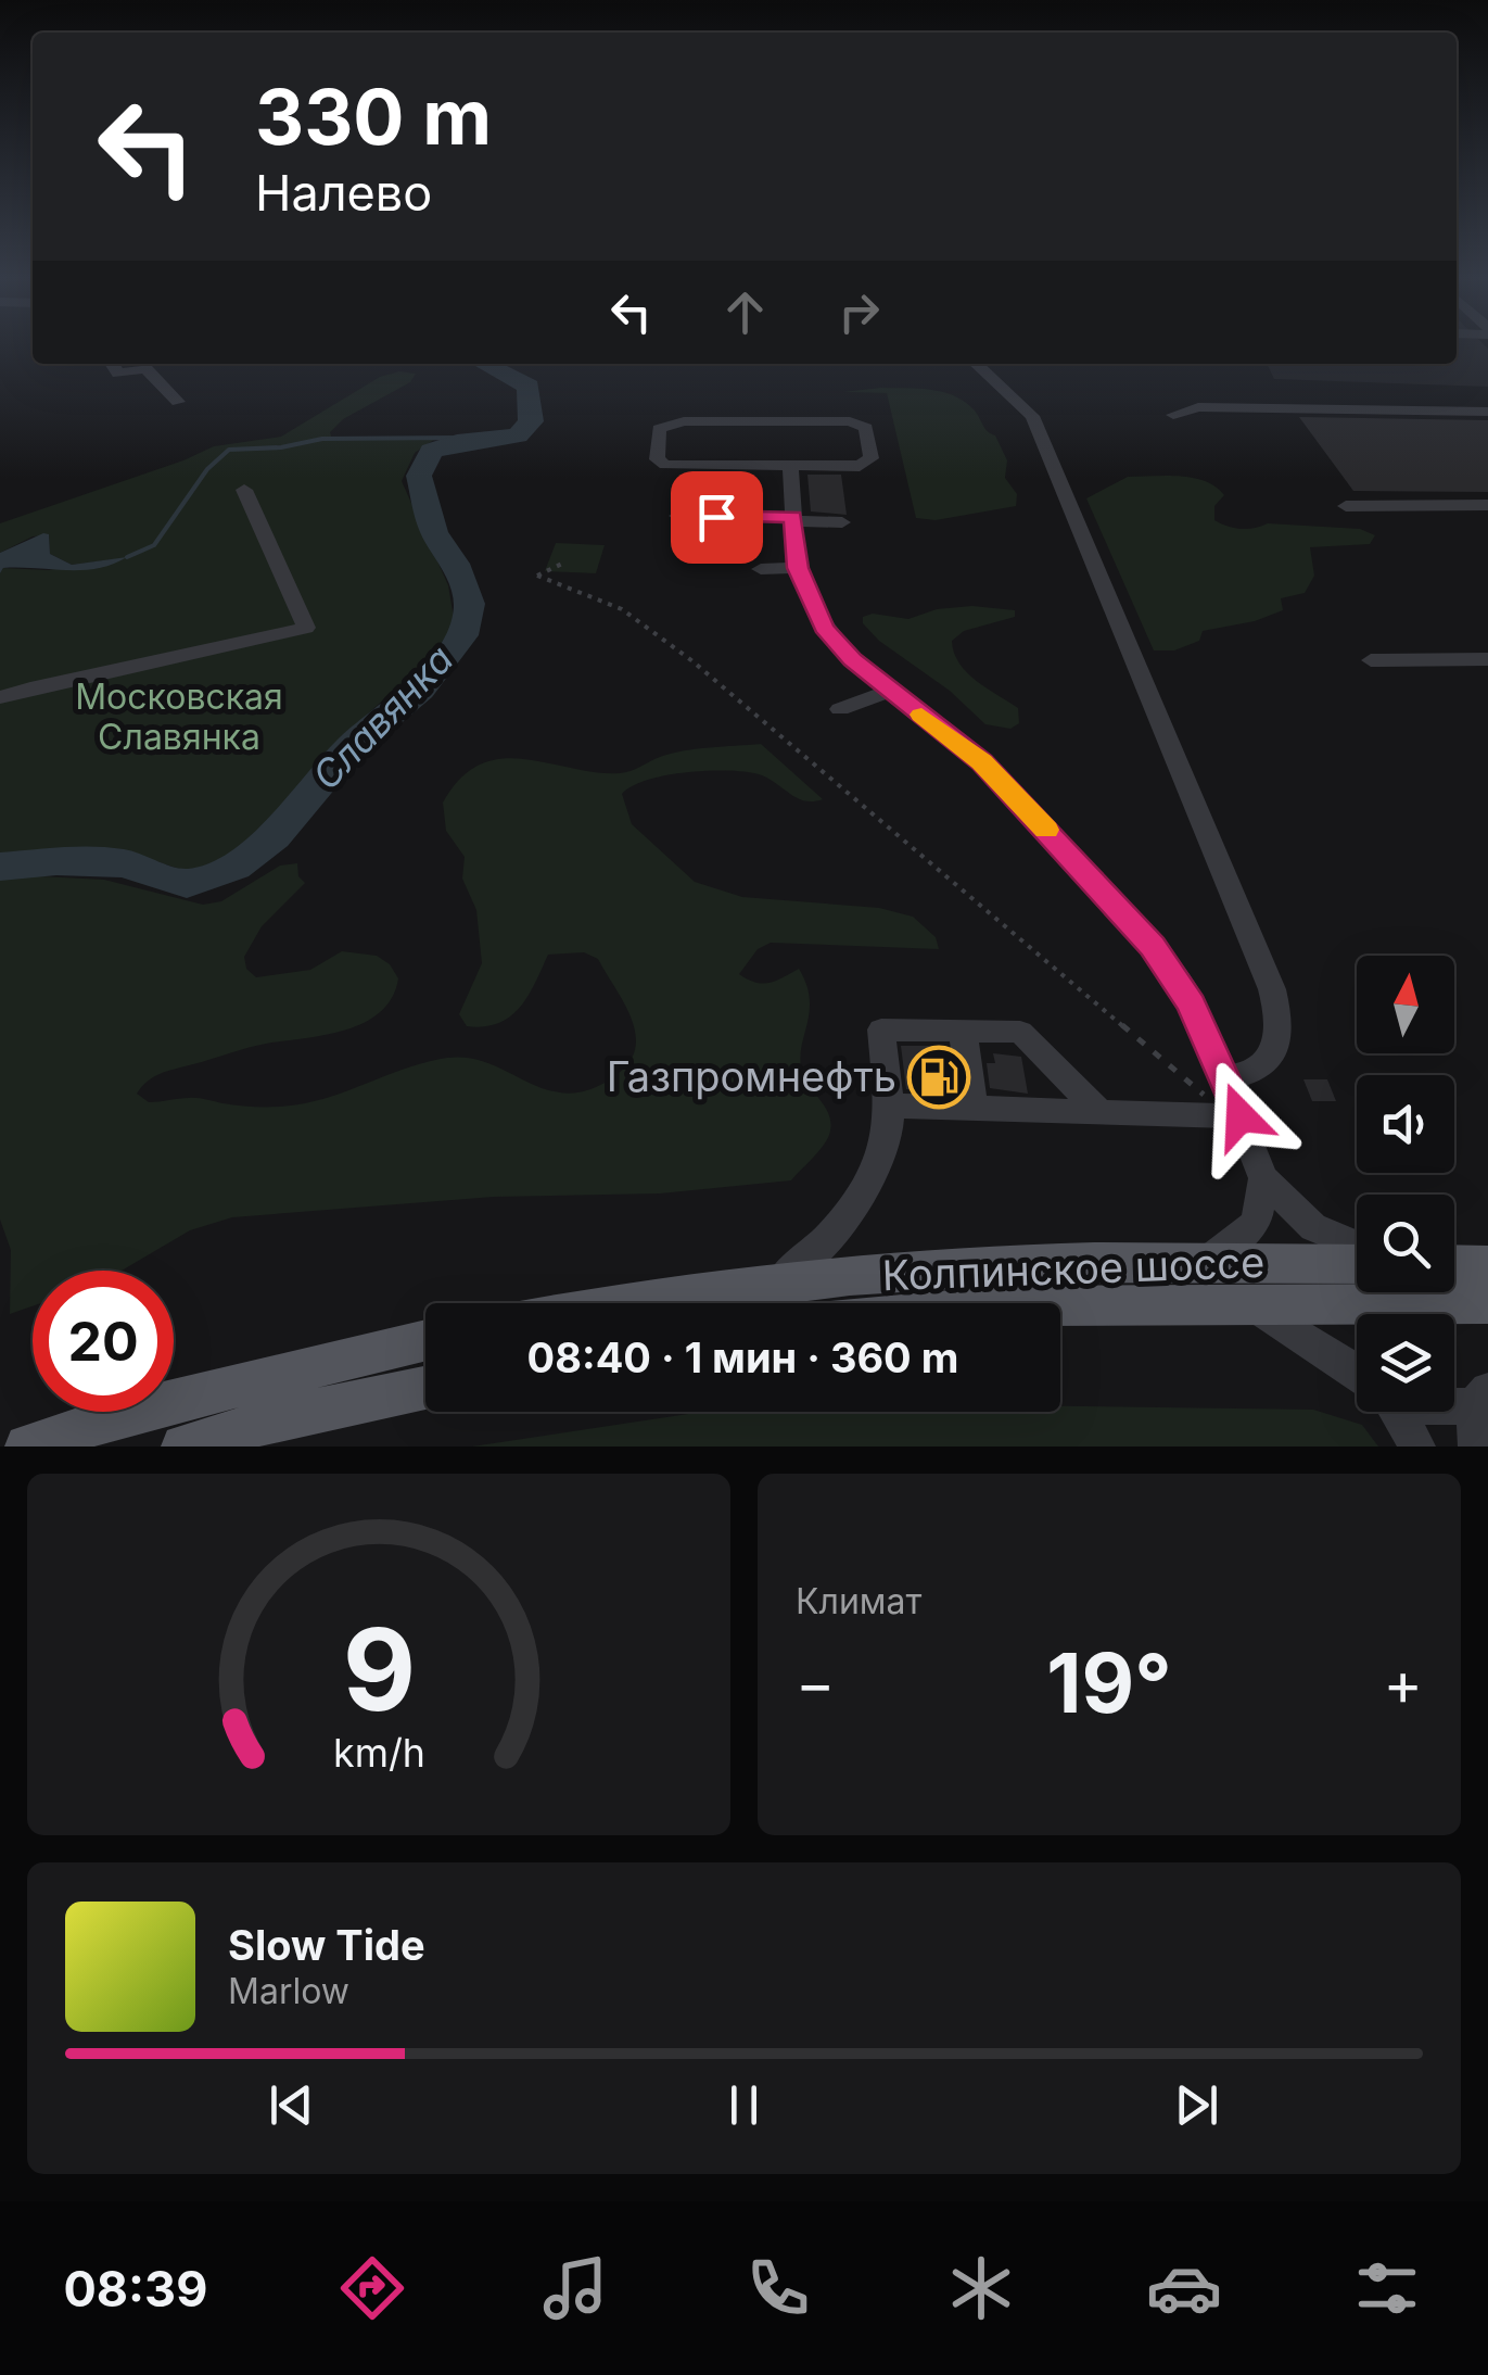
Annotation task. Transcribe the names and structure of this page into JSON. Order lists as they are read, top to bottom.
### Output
{
  "streets": {
    "main road": ["Колпинское шоссе"]
  },
  "water": ["Славянка"],
  "parks": ["Московская Славянка"],
  "places": {
    "fuel station": ["Газпромнефть"]
  },
  "north": "top",
  "page": {
    "turn": ["330 m", "Налево"],
    "limit": "20",
    "trip": "08:40 · 1 мин · 360 m",
    "tile": "Климат",
    "heat": ["−", "19°", "+"],
    "song": ["Slow Tide", "Marlow"],
    "tabs": "08:39",
    "gauge": ["9", "km/h"]
  }
}
